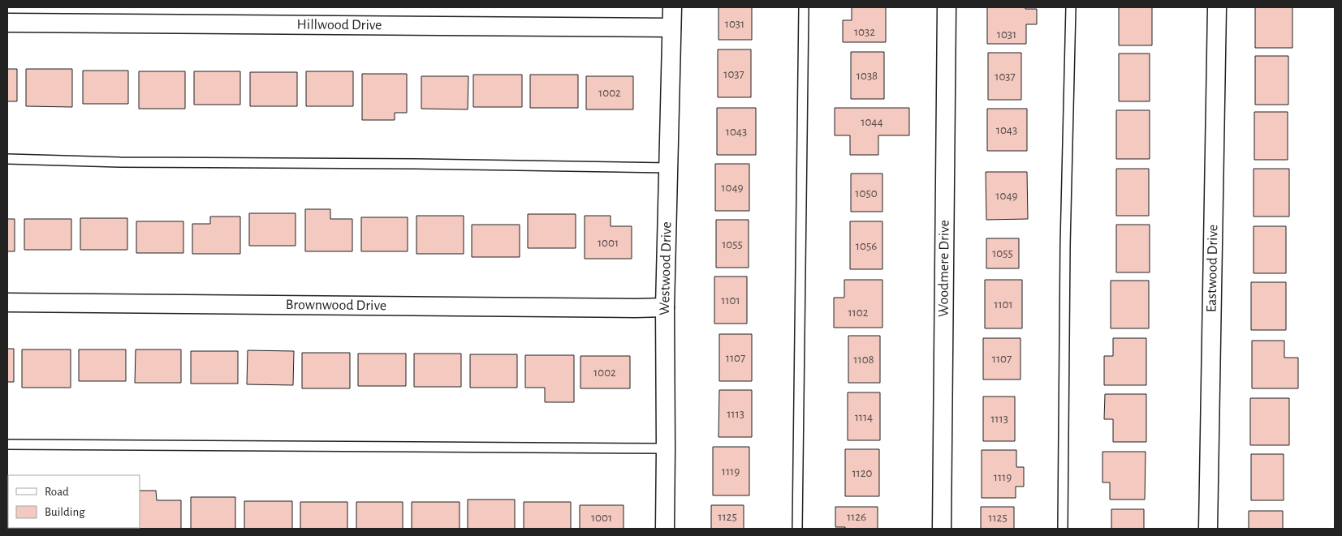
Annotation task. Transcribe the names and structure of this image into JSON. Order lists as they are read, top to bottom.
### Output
{
  "streets": {
    "street": [
      "Hillwood Drive",
      "Westwood Drive",
      "Woodmere Drive",
      "Eastwood Drive",
      "Brownwood Drive"
    ]
  },
  "crossings": [
    ["Hillwood Drive", "Westwood Drive"],
    ["Westwood Drive", "Brownwood Drive"]
  ],
  "house_numbers": [
    "1031",
    "1032",
    "1031",
    "1037",
    "1038",
    "1037",
    "1002",
    "1044",
    "1043",
    "1043",
    "1049",
    "1050",
    "1049",
    "1001",
    "1055",
    "1056",
    "1055",
    "1101",
    "1101",
    "1102",
    "1107",
    "1107",
    "1108",
    "1002",
    "1113",
    "1114",
    "1113",
    "1119",
    "1120",
    "1119",
    "1125",
    "1126",
    "1001",
    "1125"
  ],
  "legend": ["Road", "Building"]
}
